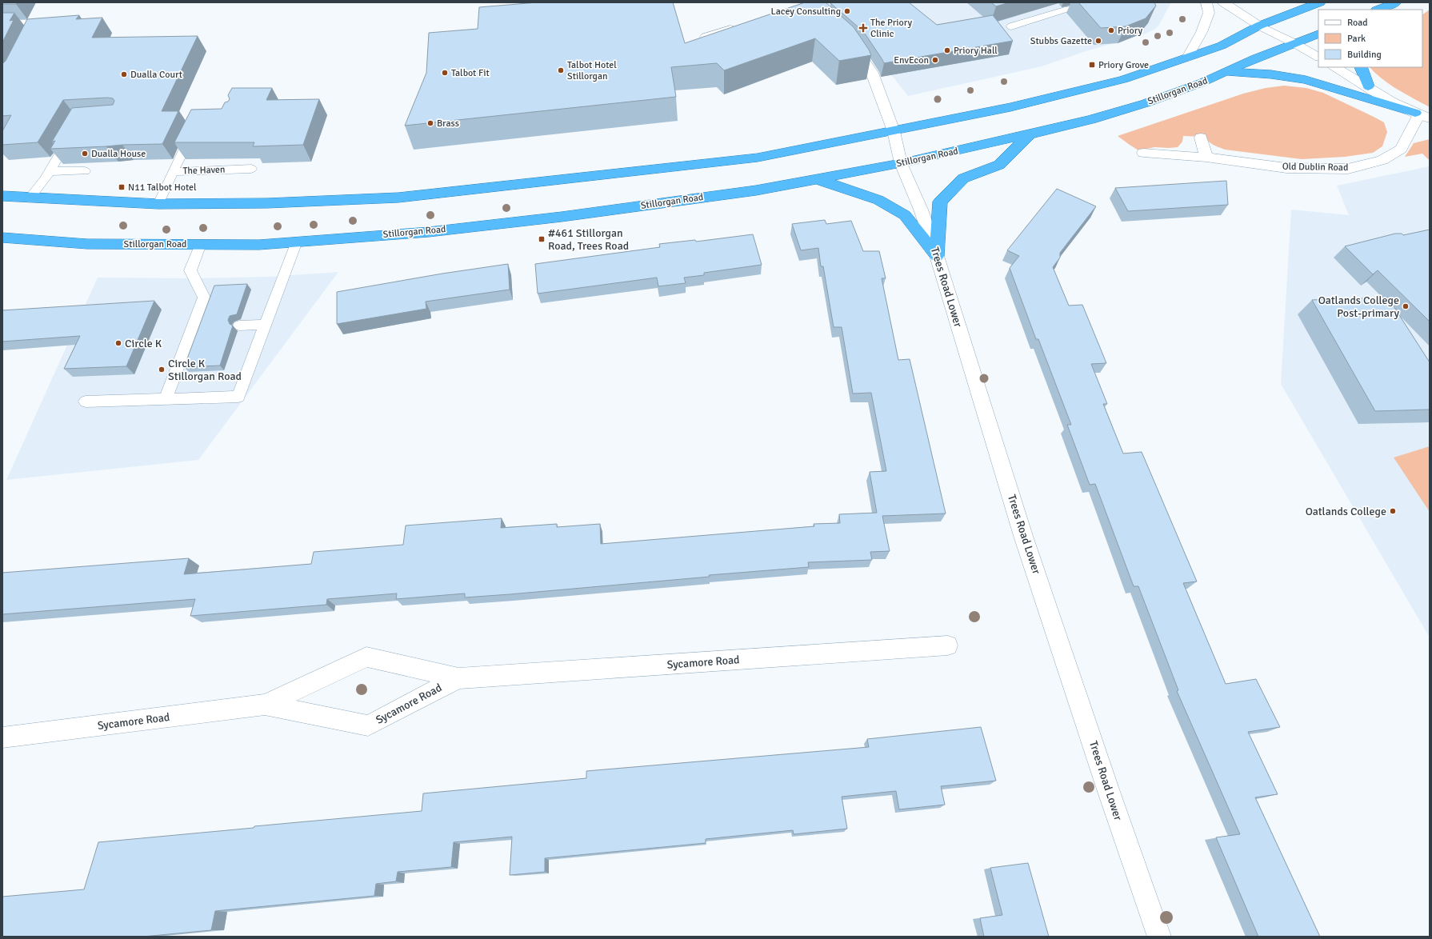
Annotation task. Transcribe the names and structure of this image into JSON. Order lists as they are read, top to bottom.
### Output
{
  "streets": {
    "highway": ["Stillorgan Road"],
    "street": ["Old Dublin Road", "Trees Road Lower", "Sycamore Road"],
    "lane": ["The Haven"]
  },
  "crossings": [
    ["Stillorgan Road", "Trees Road Lower"]
  ],
  "places": {
    "other": [
      "Lacey Consulting",
      "Priory",
      "Stubbs Gazette",
      "Priory Hall",
      "EnvEcon",
      "Talbot Hotel Stillorgan",
      "Talbot Fit",
      "Dualla Court",
      "Brass",
      "Dualla House",
      "Oatlands College Post-primary",
      "Circle K",
      "Circle K Stillorgan Road",
      "Oatlands College"
    ],
    "health": ["The Priory Clinic"],
    "transit": ["Priory Grove", "N11 Talbot Hotel", "#461 Stillorgan Road, Trees Road"]
  },
  "legend": ["Road", "Park", "Building"]
}
